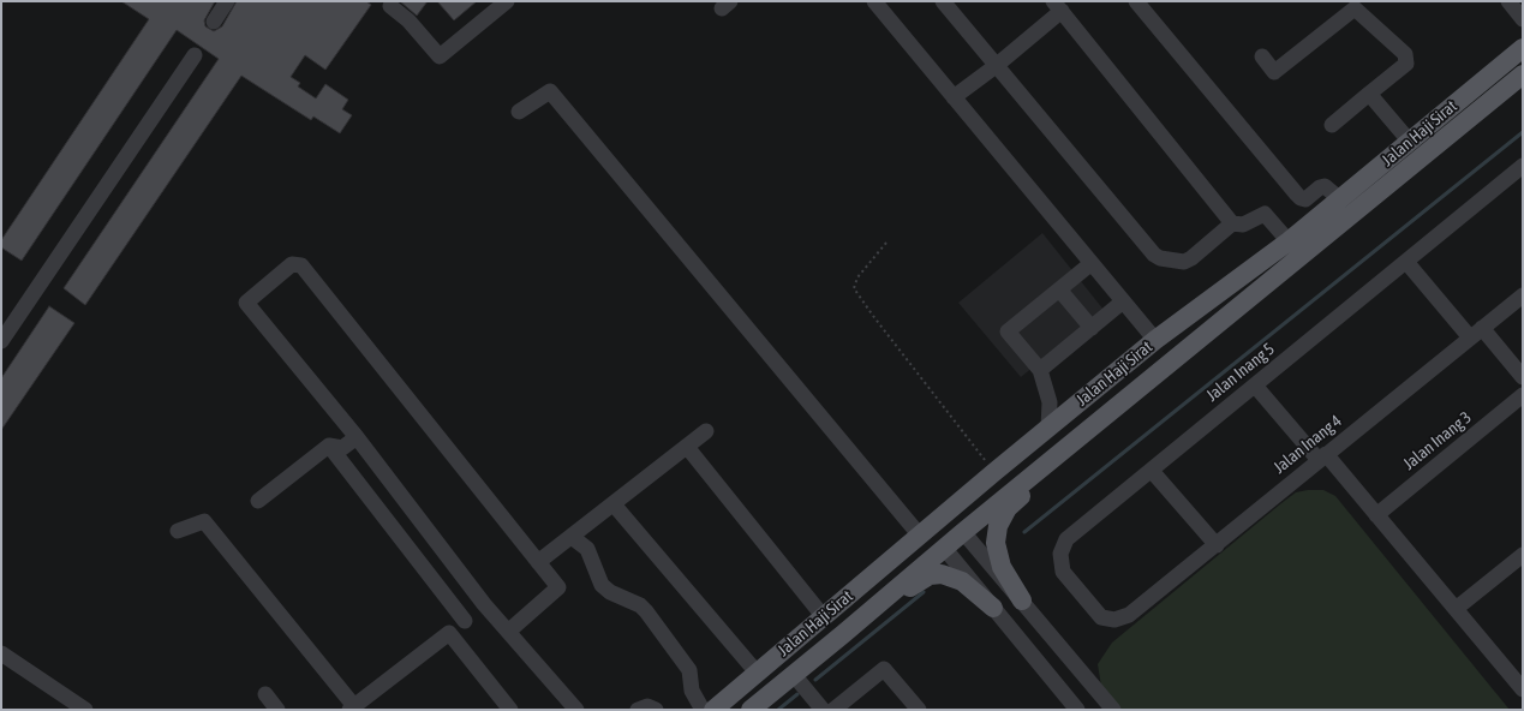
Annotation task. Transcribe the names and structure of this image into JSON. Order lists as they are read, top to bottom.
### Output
{
  "streets": {
    "main road": ["Jalan Haji Sirat"],
    "street": ["Jalan Inang 5", "Jalan Inang 3", "Jalan Inang 4"]
  },
  "crossings": [
    ["Jalan Inang 5", "Jalan Inang 4"]
  ]
}
